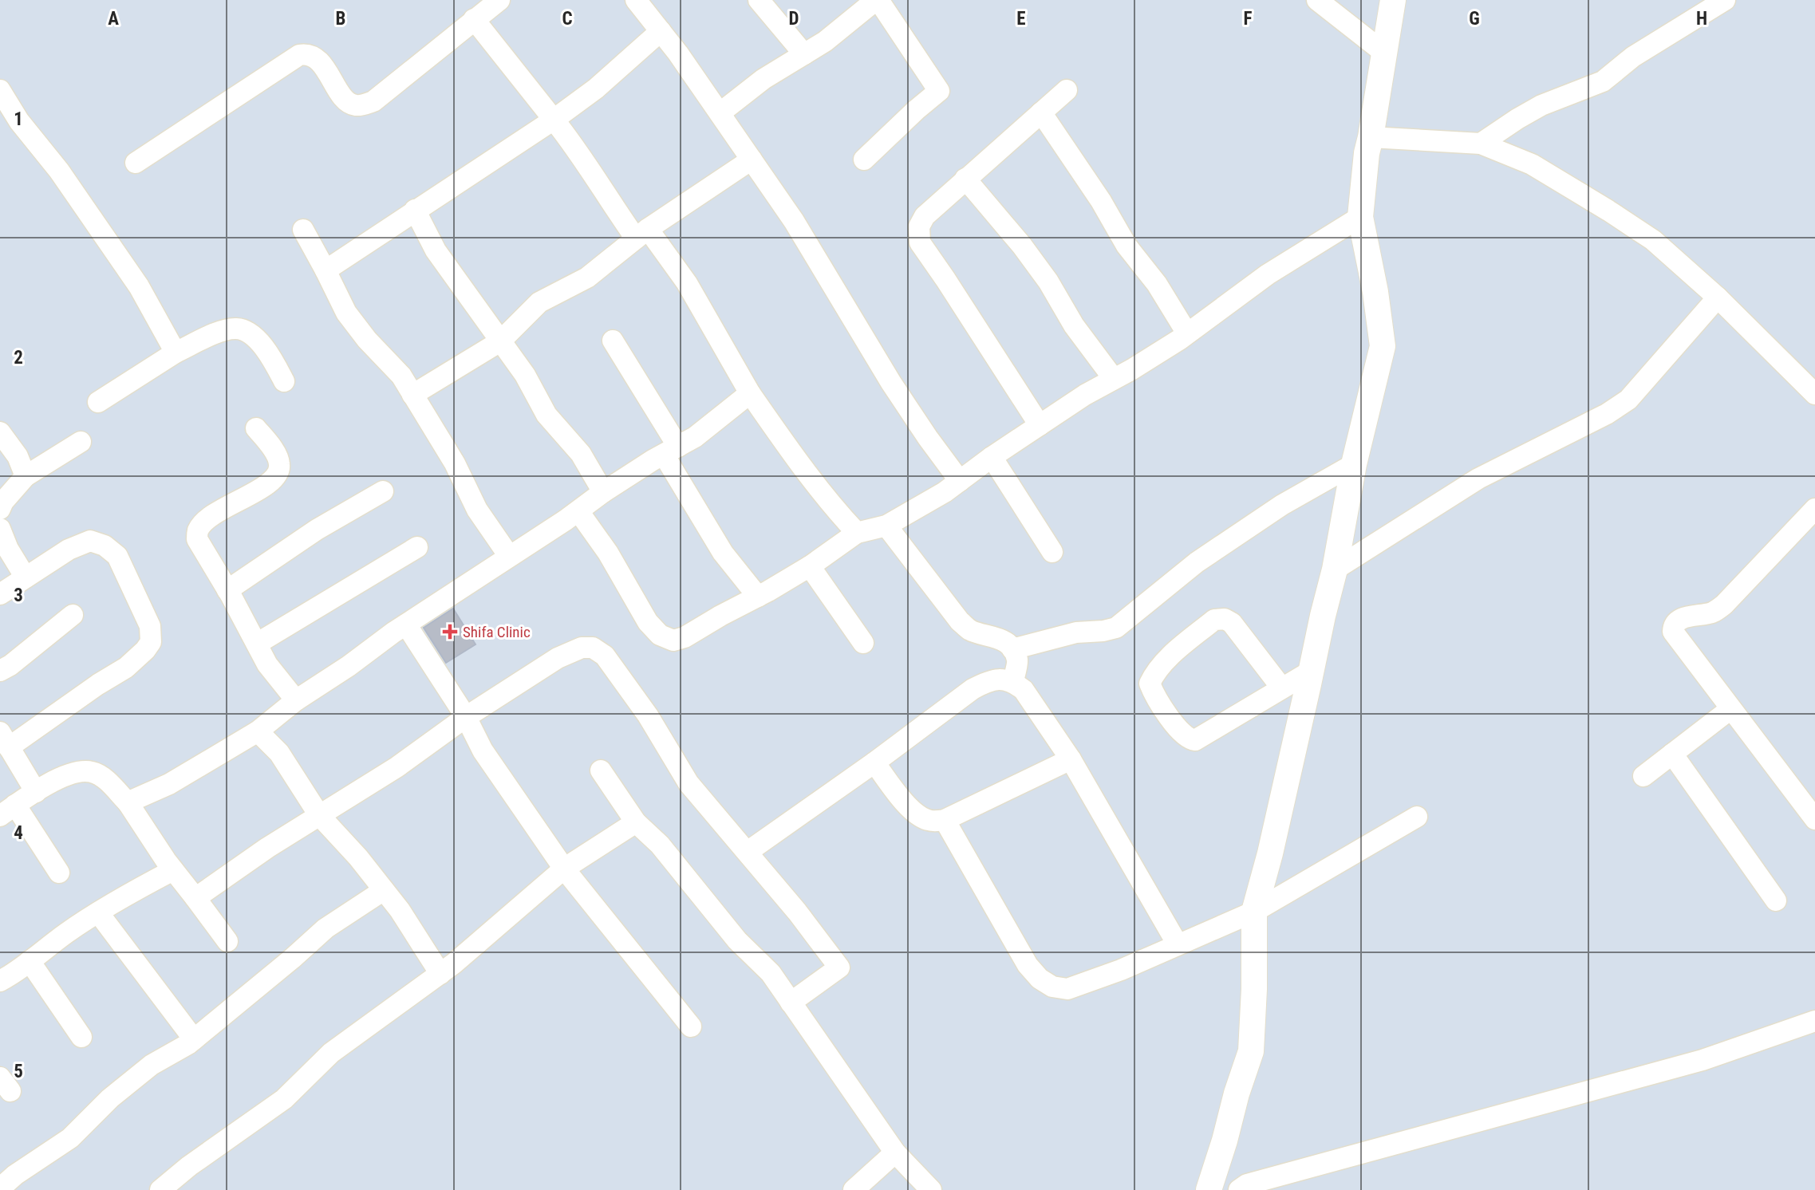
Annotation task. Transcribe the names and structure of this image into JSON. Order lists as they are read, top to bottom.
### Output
{
  "places": {
    "health": ["Shifa Clinic"]
  },
  "grid": {
    "columns": [
      "A",
      "B",
      "C",
      "D",
      "E",
      "F",
      "G",
      "H"
    ],
    "rows": [
      "1",
      "2",
      "3",
      "4",
      "5"
    ]
  }
}
